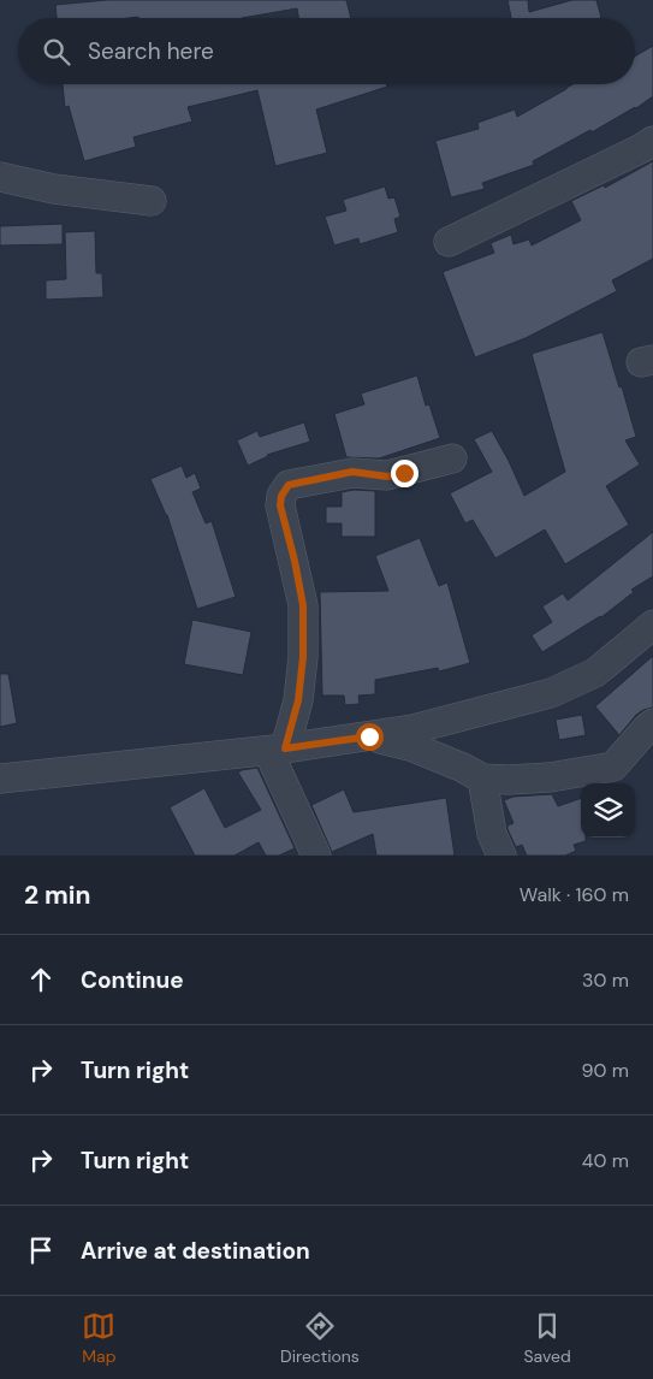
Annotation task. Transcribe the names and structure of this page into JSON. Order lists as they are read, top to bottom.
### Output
{
  "page": {
    "search": "Search here",
    "heading": ["2 min", "Walk · 160 m"],
    "list": [
      ["Continue", "30 m"],
      ["Turn right", "90 m"],
      ["Turn right", "40 m"],
      "Arrive at destination"
    ],
    "nav": ["Map", "Directions", "Saved"]
  }
}
